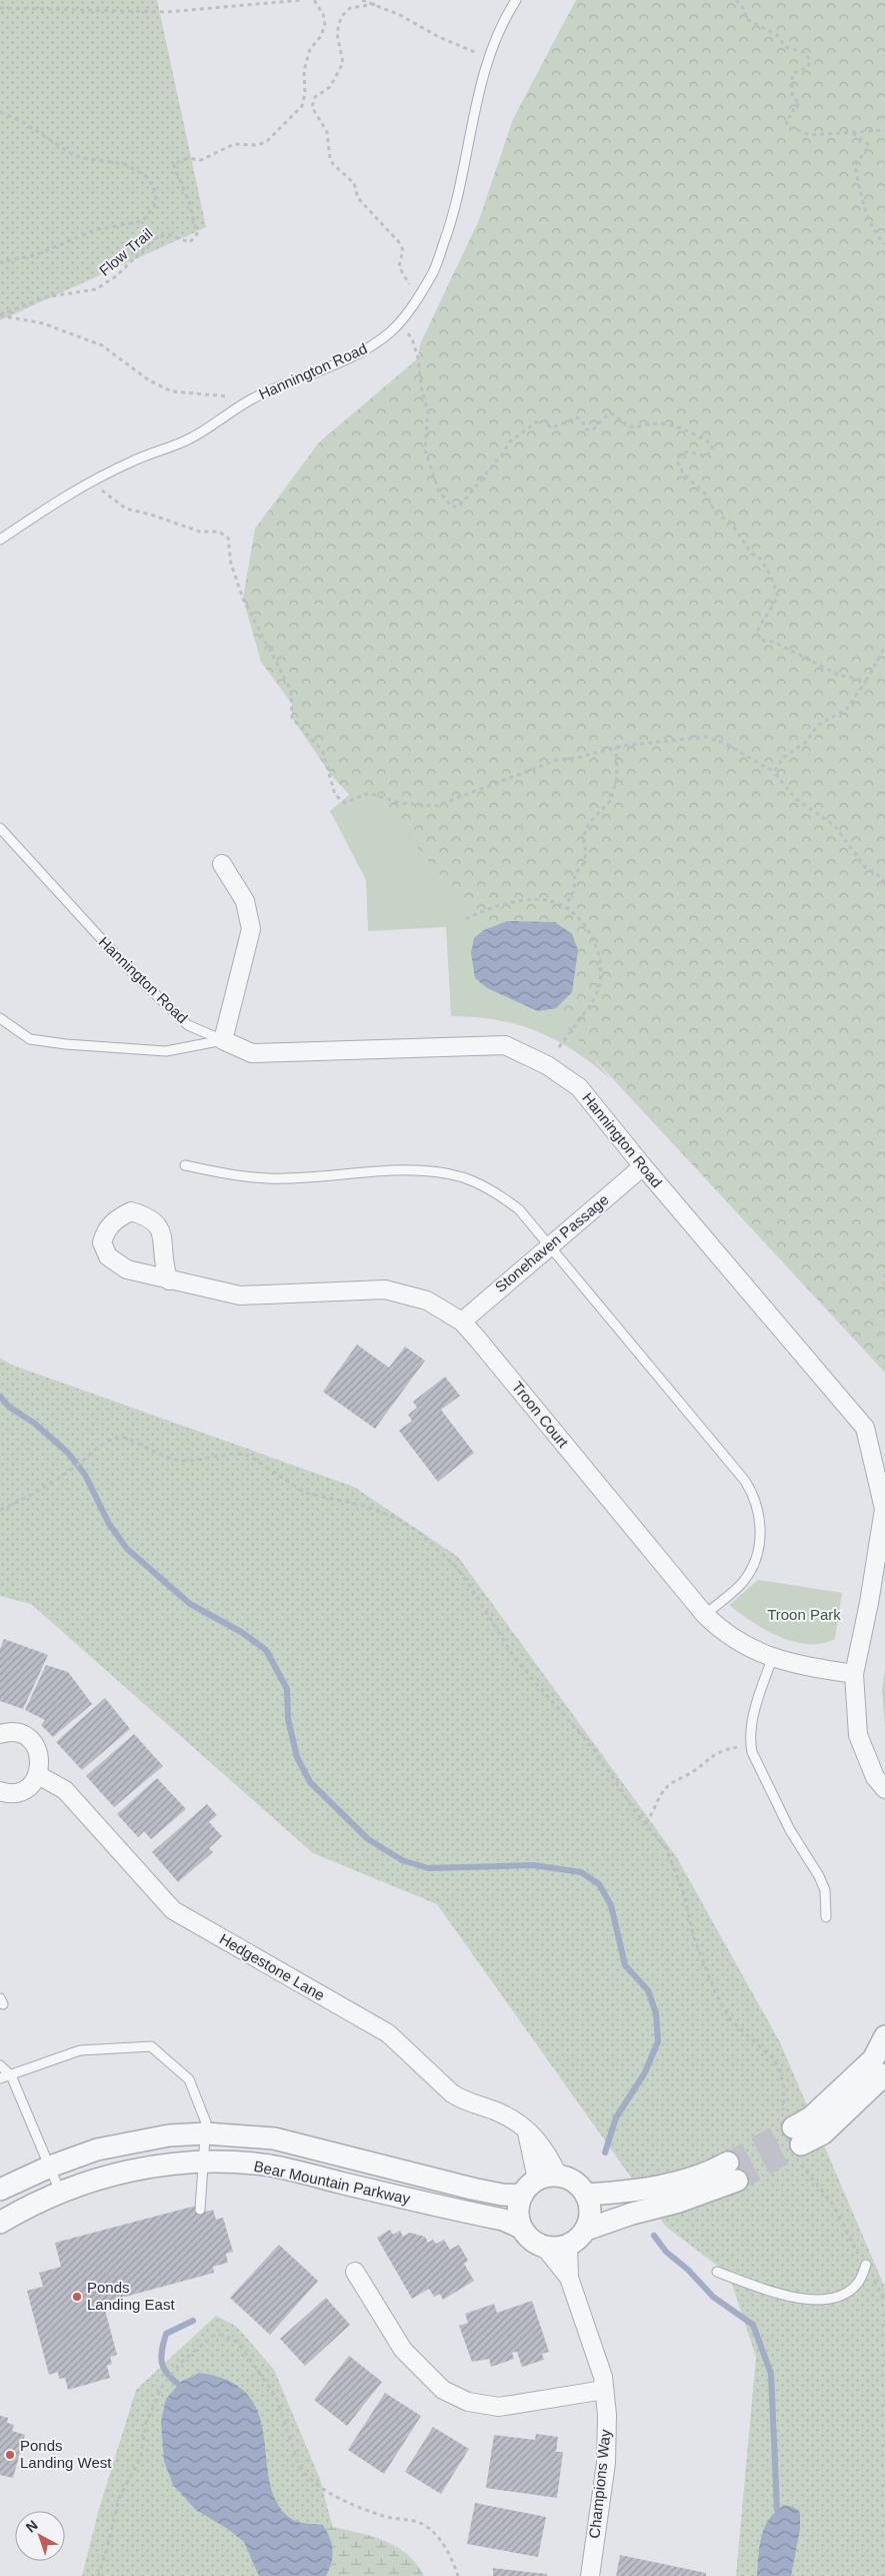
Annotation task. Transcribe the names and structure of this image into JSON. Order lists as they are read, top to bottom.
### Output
{
  "streets": {
    "street": [
      "Hannington Road",
      "Stonehaven Passage",
      "Troon Court",
      "Hedgestone Lane",
      "Bear Mountain Parkway",
      "Champions Way"
    ],
    "path": ["Flow Trail"]
  },
  "crossings": [
    ["Hannington Road", "Stonehaven Passage"],
    ["Hannington Road", "Troon Court"],
    ["Stonehaven Passage", "Troon Court"],
    ["Hedgestone Lane", "Bear Mountain Parkway"],
    ["Hedgestone Lane", "Champions Way"],
    ["Bear Mountain Parkway", "Champions Way"]
  ],
  "parks": ["Troon Park"],
  "places": ["Ponds Landing East", "Ponds Landing West"],
  "north": "top left"
}
